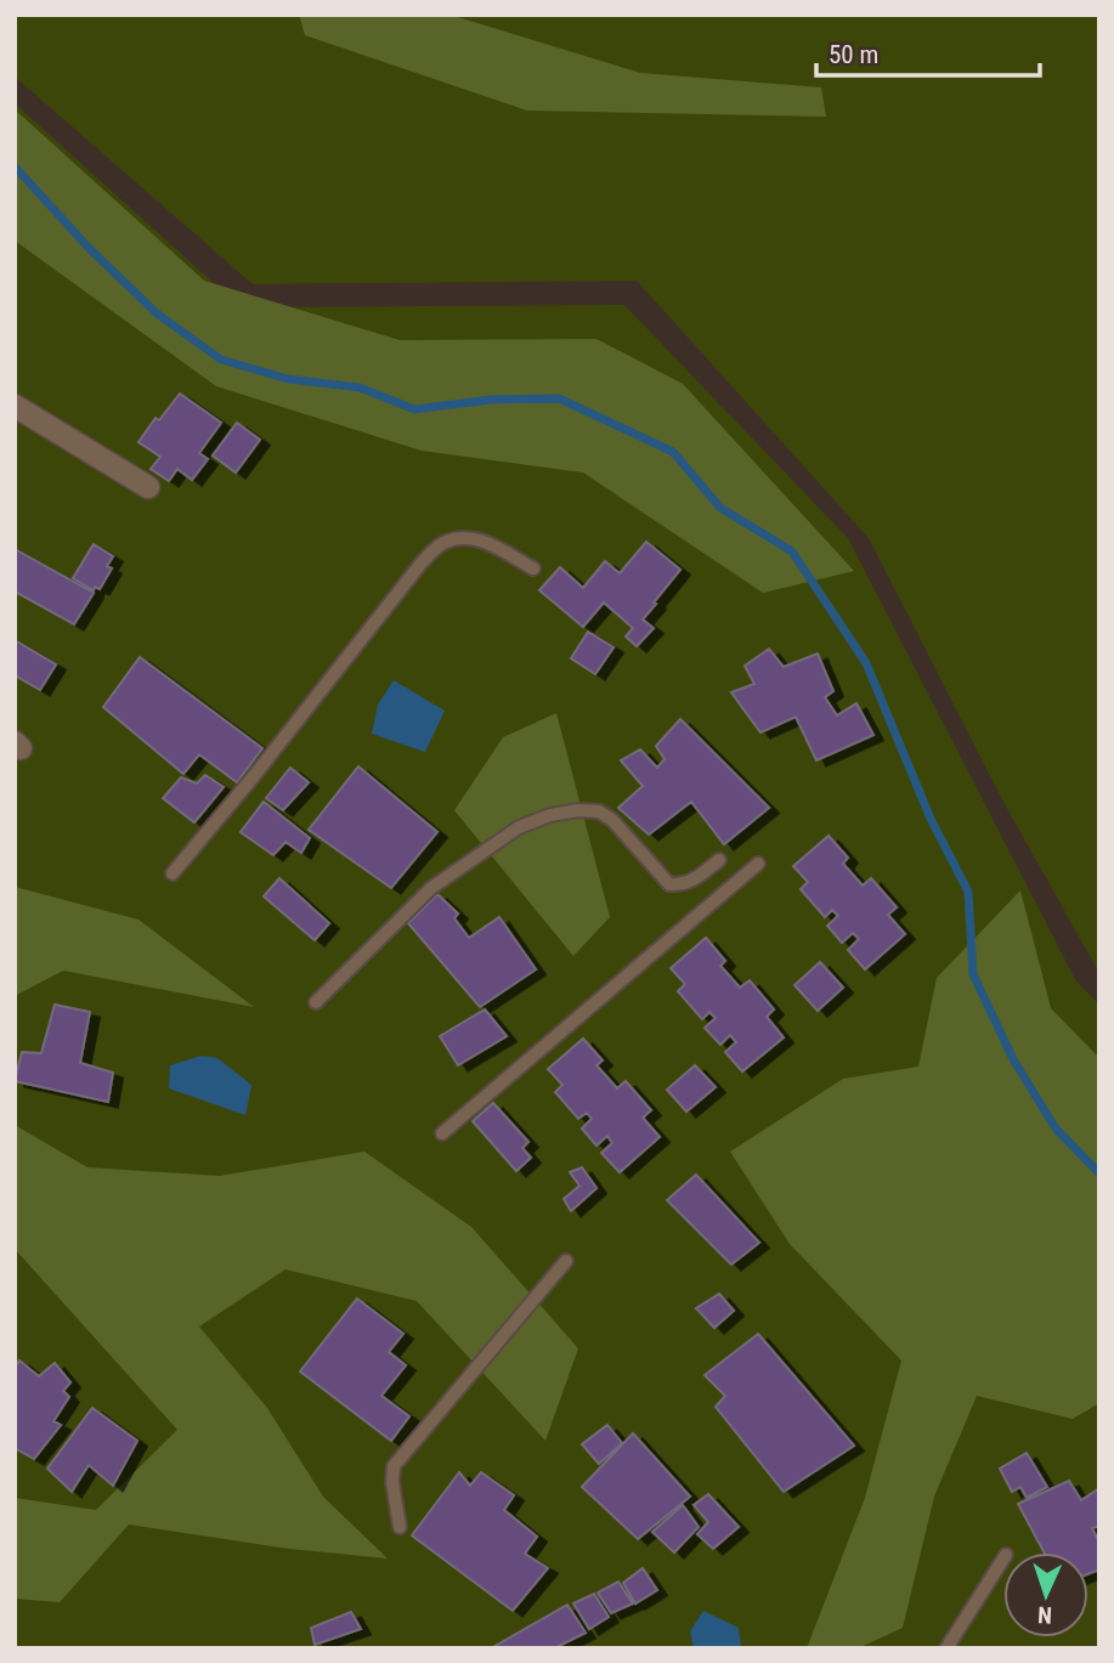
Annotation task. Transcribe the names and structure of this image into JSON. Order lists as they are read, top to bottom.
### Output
{
  "scale_bar": "50 m",
  "north": "bottom"
}
